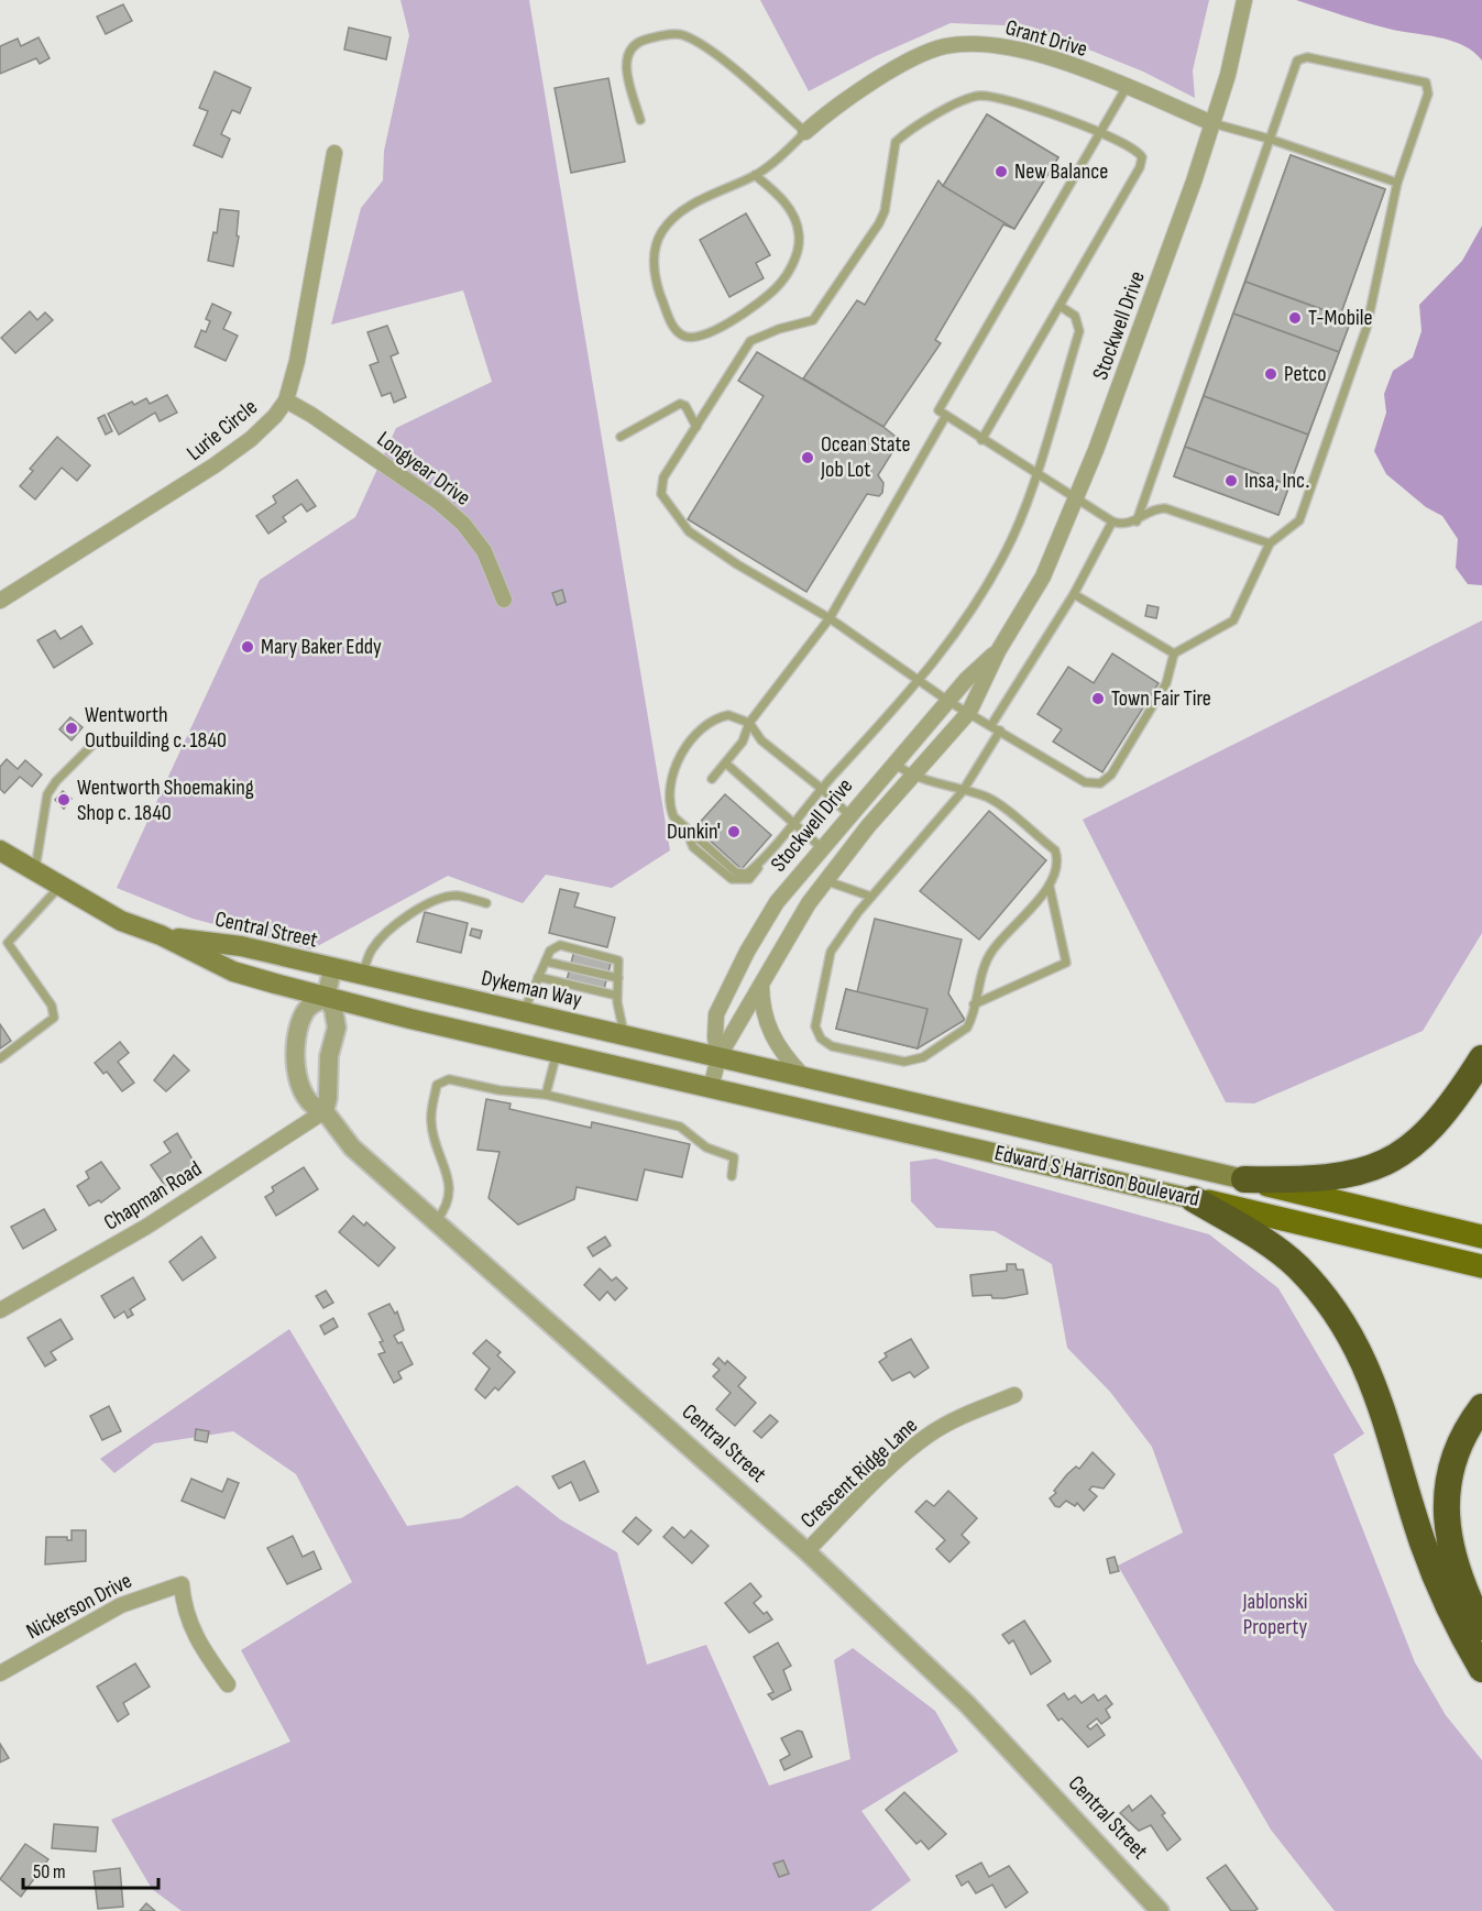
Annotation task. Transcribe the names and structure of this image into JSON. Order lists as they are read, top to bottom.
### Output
{
  "streets": {
    "main road": ["Central Street", "Dykeman Way", "Edward S Harrison Boulevard"],
    "street": [
      "Grant Drive",
      "Stockwell Drive",
      "Lurie Circle",
      "Longyear Drive",
      "Chapman Road",
      "Crescent Ridge Lane",
      "Nickerson Drive"
    ]
  },
  "crossings": [
    ["Grant Drive", "Stockwell Drive"],
    ["Stockwell Drive", "Dykeman Way"],
    ["Stockwell Drive", "Edward S Harrison Boulevard"],
    ["Lurie Circle", "Longyear Drive"],
    ["Central Street", "Dykeman Way"],
    ["Central Street", "Chapman Road"],
    ["Central Street", "Crescent Ridge Lane"],
    ["Dykeman Way", "Edward S Harrison Boulevard"]
  ],
  "parks": ["Jablonski Property"],
  "places": [
    "New Balance",
    "T-Mobile",
    "Petco",
    "Ocean State Job Lot",
    "Insa, Inc.",
    "Mary Baker Eddy",
    "Town Fair Tire",
    "Wentworth Outbuilding c. 1840",
    "Wentworth Shoemaking Shop c. 1840",
    "Dunkin'"
  ],
  "scale_bar": "50 m"
}
